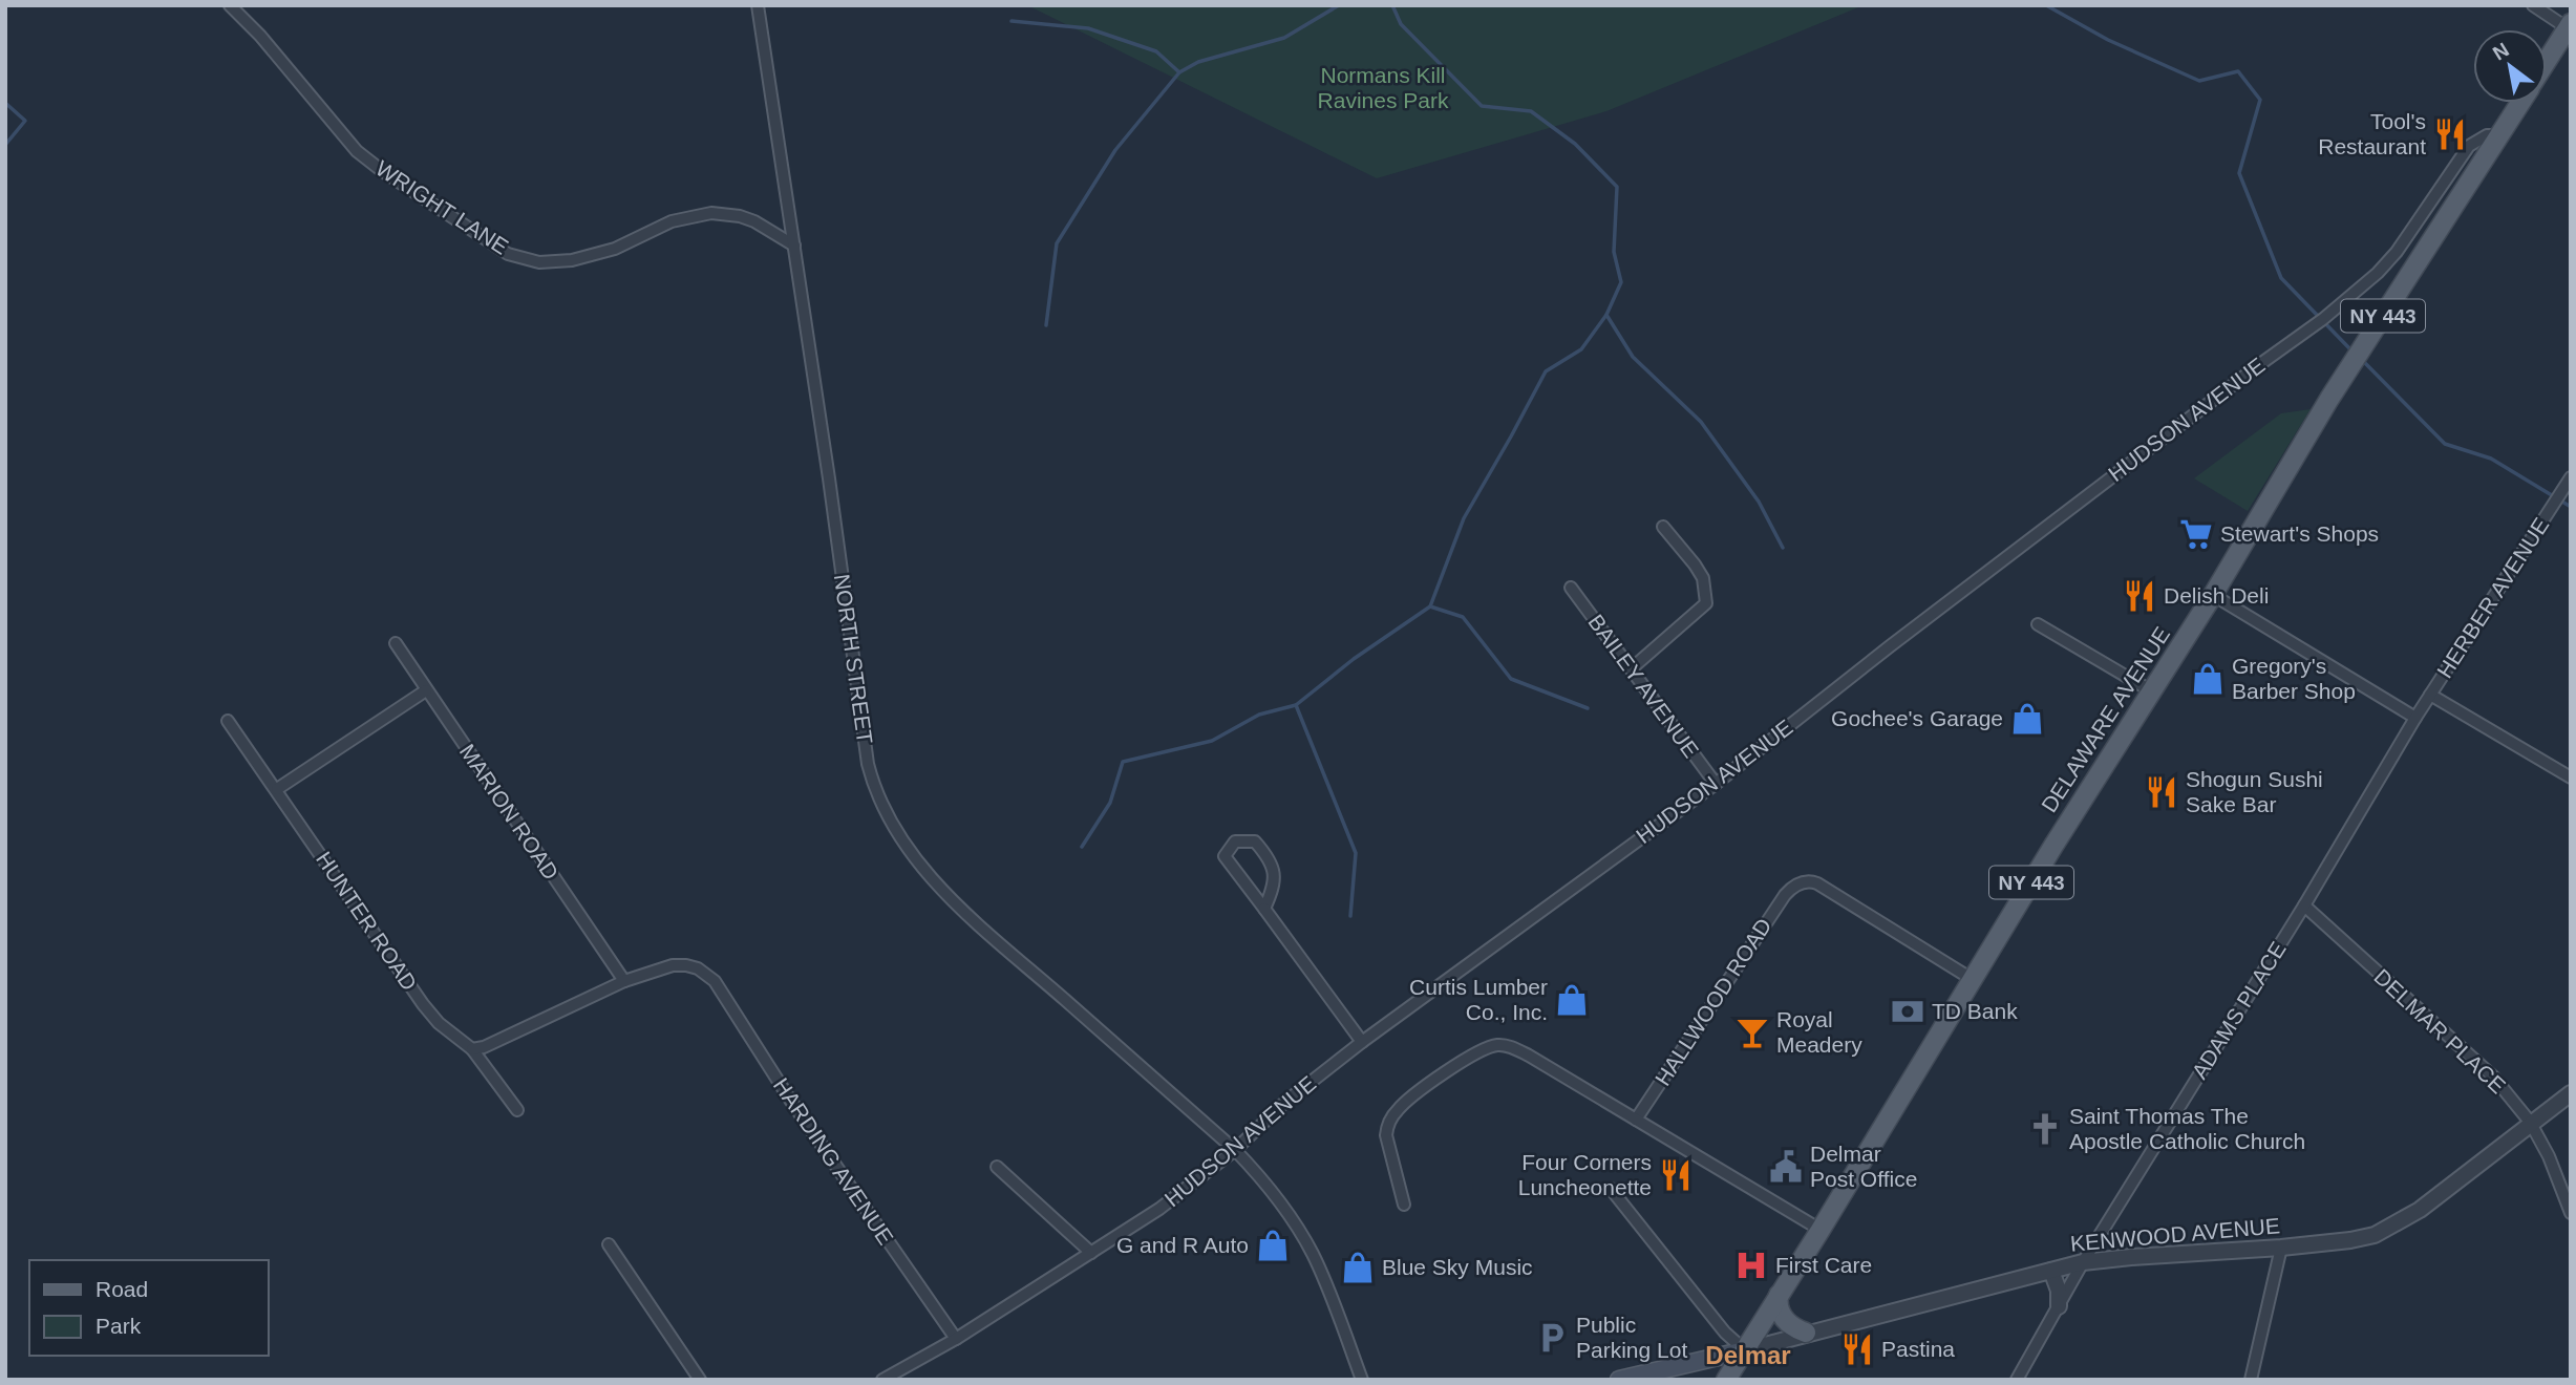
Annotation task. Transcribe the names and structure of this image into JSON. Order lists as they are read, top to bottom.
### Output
{
  "streets": {
    "main road": ["NY 443", "DELAWARE AVENUE", "KENWOOD AVENUE"],
    "street": [
      "WRIGHT LANE",
      "HUDSON AVENUE",
      "HERBER AVENUE",
      "NORTH STREET",
      "BAILEY AVENUE",
      "MARION ROAD",
      "HUNTER ROAD",
      "HALLWOOD ROAD",
      "ADAMS PLACE",
      "DELMAR PLACE",
      "HARDING AVENUE"
    ]
  },
  "crossings": [
    ["WRIGHT LANE", "NORTH STREET"],
    ["HUDSON AVENUE", "NORTH STREET"],
    ["HUDSON AVENUE", "BAILEY AVENUE"],
    ["HUDSON AVENUE", "DELAWARE AVENUE"],
    ["HUDSON AVENUE", "HARDING AVENUE"],
    ["HERBER AVENUE", "ADAMS PLACE"],
    ["DELAWARE AVENUE", "HALLWOOD ROAD"],
    ["DELAWARE AVENUE", "KENWOOD AVENUE"],
    ["MARION ROAD", "HARDING AVENUE"],
    ["ADAMS PLACE", "DELMAR PLACE"],
    ["ADAMS PLACE", "KENWOOD AVENUE"],
    ["DELMAR PLACE", "KENWOOD AVENUE"]
  ],
  "districts": ["Delmar"],
  "parks": ["Normans Kill Ravines Park"],
  "places": {
    "restaurant": [
      "Tool's Restaurant",
      "Delish Deli",
      "Shogun Sushi Sake Bar",
      "Four Corners Luncheonette",
      "Pastina"
    ],
    "supermarket": ["Stewart's Shops"],
    "shop": [
      "Gregory's Barber Shop",
      "Gochee's Garage",
      "Curtis Lumber Co., Inc.",
      "G and R Auto",
      "Blue Sky Music"
    ],
    "bank": ["TD Bank"],
    "bar": ["Royal Meadery"],
    "church": ["Saint Thomas The Apostle Catholic Church"],
    "public building": ["Delmar Post Office"],
    "hospital": ["First Care"],
    "parking": ["Public Parking Lot"]
  },
  "legend": ["Road", "Park"],
  "north": "top left"
}
